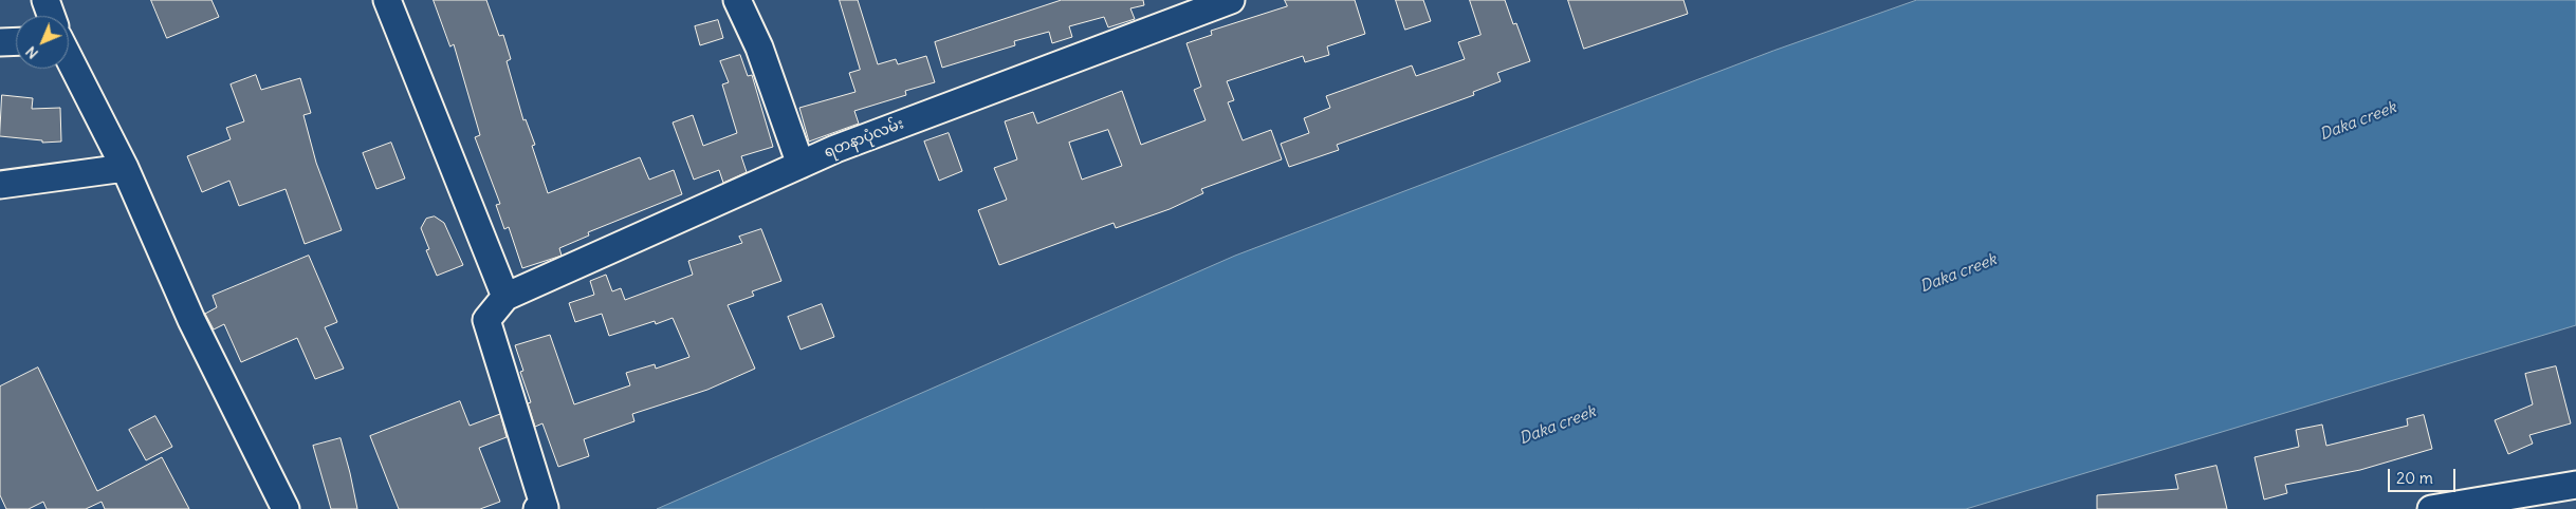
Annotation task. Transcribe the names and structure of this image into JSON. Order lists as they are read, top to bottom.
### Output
{
  "streets": {
    "street": ["ရတနာပုံလမ်း"]
  },
  "water": ["Daka creek"],
  "scale_bar": "20 m",
  "north": "bottom left"
}
